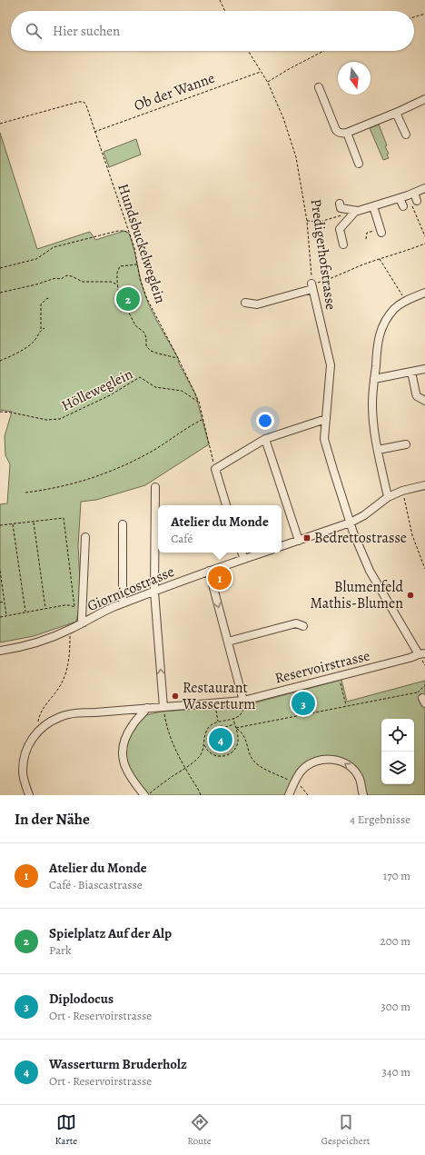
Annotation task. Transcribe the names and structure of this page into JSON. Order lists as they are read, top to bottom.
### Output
{
  "streets": {
    "street": ["Predigerhofstrasse", "Giornicostrasse", "Reservoirstrasse"],
    "path": ["Ob der Wanne", "Hundsbuckelweglein", "Hölleweglein"]
  },
  "crossings": [
    ["Ob der Wanne", "Hundsbuckelweglein"],
    ["Ob der Wanne", "Predigerhofstrasse"],
    ["Hundsbuckelweglein", "Hölleweglein"],
    ["Predigerhofstrasse", "Reservoirstrasse"]
  ],
  "places": {
    "transit": ["Bedrettostrasse"],
    "other": ["Blumenfeld Mathis-Blumen", "Restaurant Wasserturm"]
  },
  "north": "bottom",
  "page": {
    "search": "Hier suchen",
    "pins": [
      "2",
      "1",
      "3",
      "4"
    ],
    "popup": ["Atelier du Monde", "Café"],
    "heading": ["In der Nähe", "4 Ergebnisse"],
    "list": [
      {
        "mark": "1",
        "name": "Atelier du Monde",
        "note": "Café · Biascastrasse",
        "value": "170 m"
      },
      {
        "mark": "2",
        "name": "Spielplatz Auf der Alp",
        "note": "Park",
        "value": "200 m"
      },
      {
        "mark": "3",
        "name": "Diplodocus",
        "note": "Ort · Reservoirstrasse",
        "value": "300 m"
      },
      {
        "mark": "4",
        "name": "Wasserturm Bruderholz",
        "note": "Ort · Reservoirstrasse",
        "value": "340 m"
      }
    ],
    "nav": ["Karte", "Route", "Gespeichert"]
  }
}
